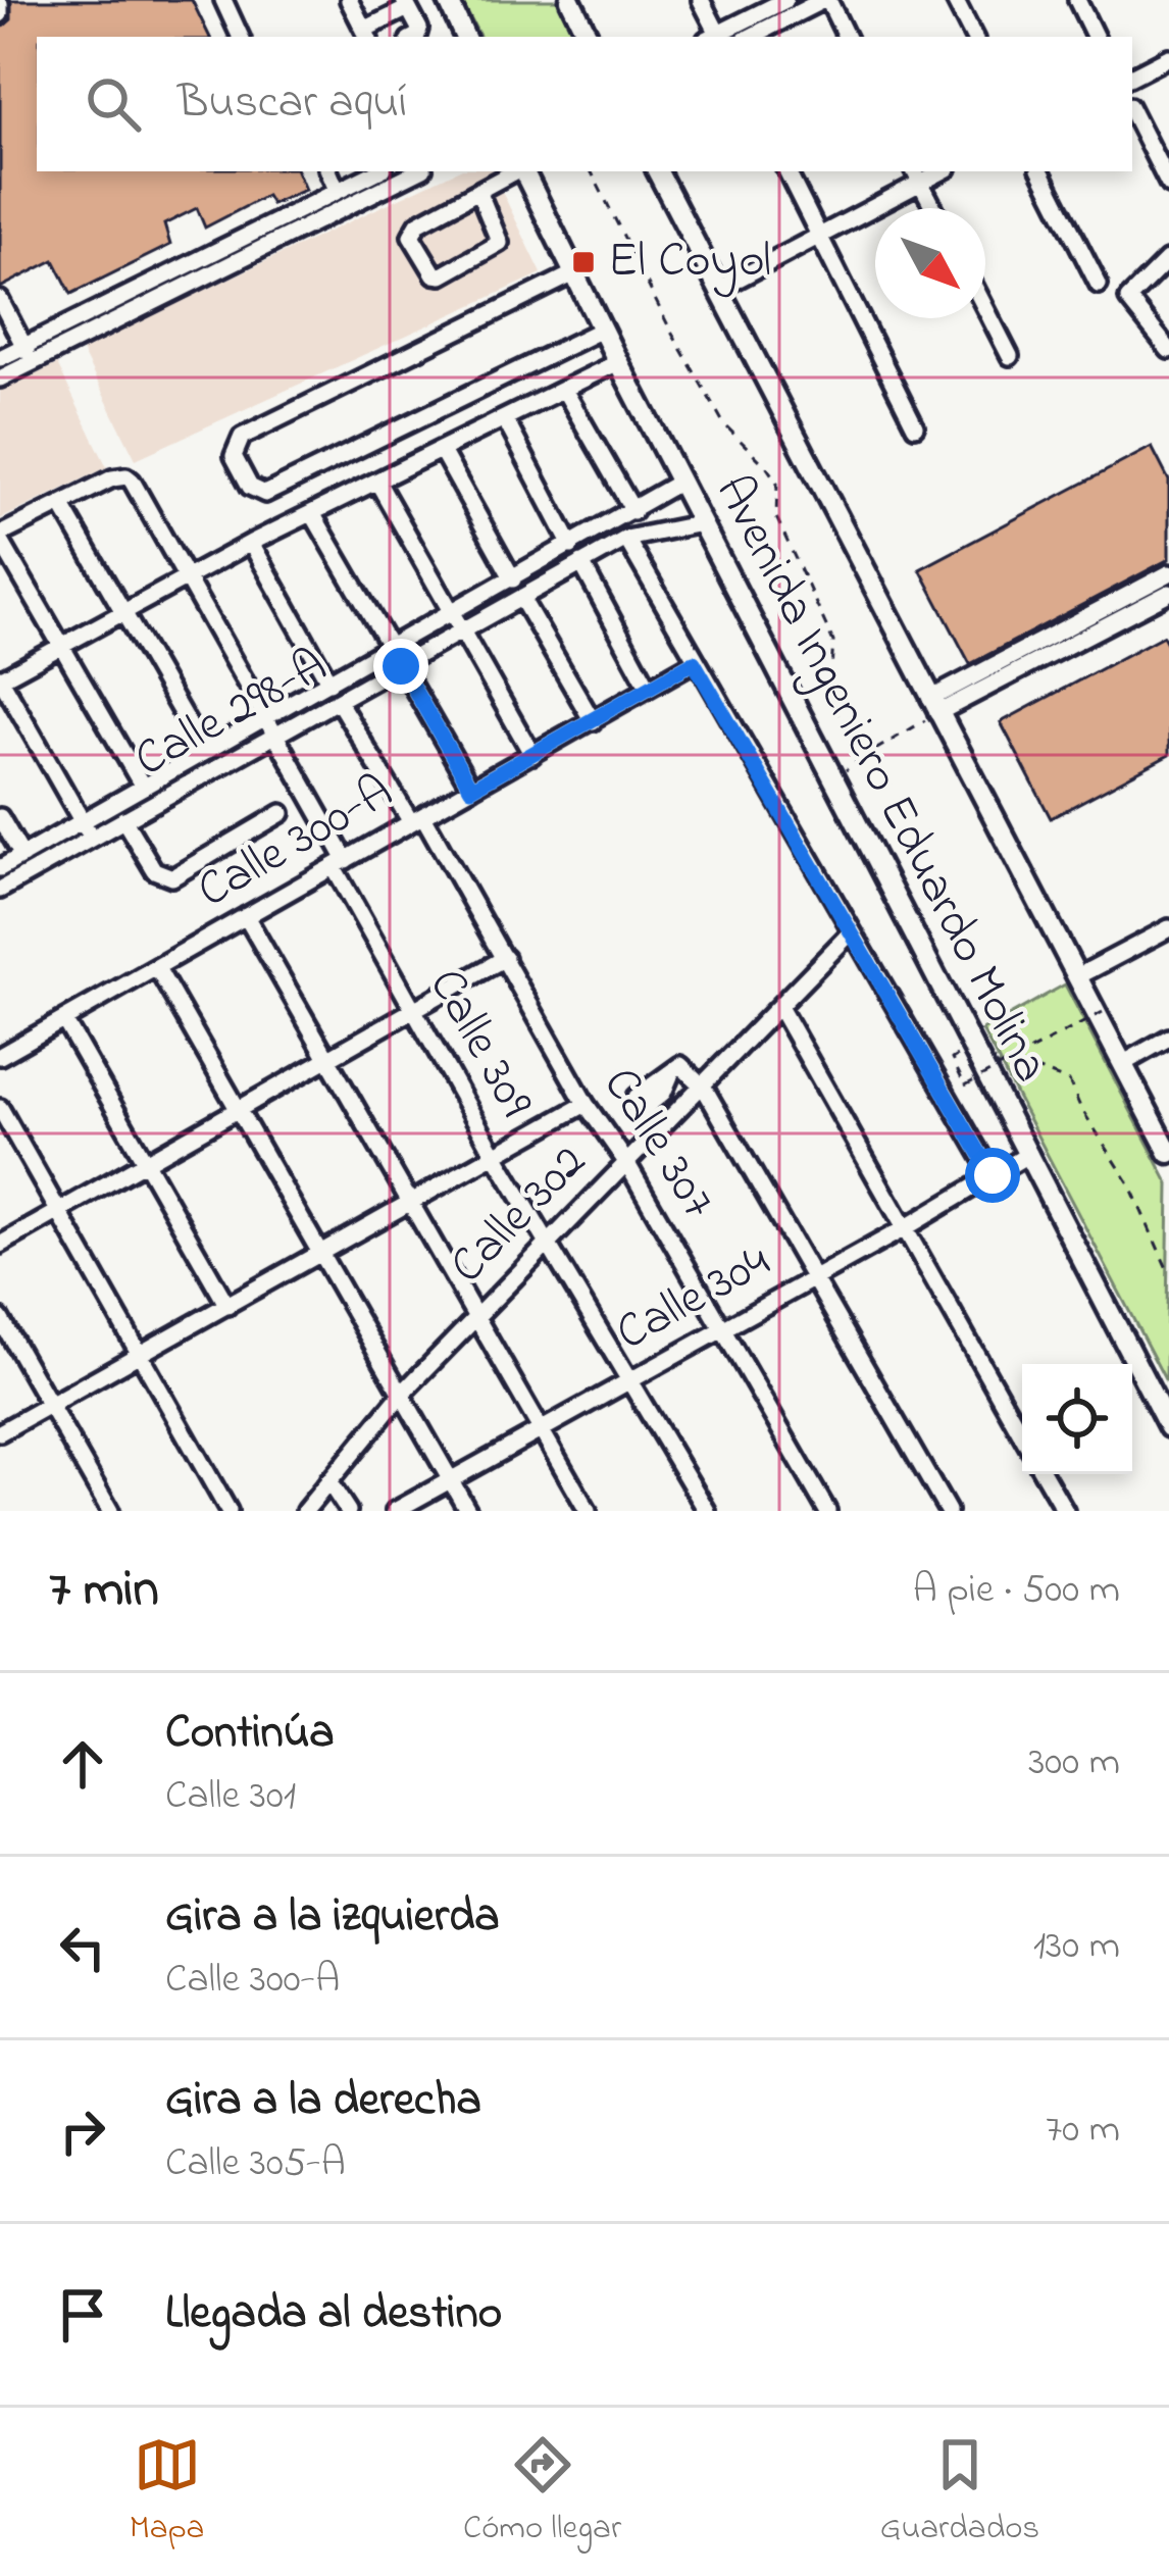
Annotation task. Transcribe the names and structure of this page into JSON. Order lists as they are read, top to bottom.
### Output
{
  "streets": {
    "main road": ["Avenida Ingeniero Eduardo Molina"],
    "street": [
      "Calle 298-A",
      "Calle 300-A",
      "Calle 309",
      "Calle 307",
      "Calle 302",
      "Calle 304"
    ]
  },
  "crossings": [
    ["Calle 298-A", "Avenida Ingeniero Eduardo Molina"],
    ["Calle 298-A", "Calle 309"],
    ["Calle 298-A", "Calle 307"],
    ["Avenida Ingeniero Eduardo Molina", "Calle 304"],
    ["Calle 300-A", "Calle 309"],
    ["Calle 300-A", "Calle 307"],
    ["Calle 309", "Calle 302"],
    ["Calle 309", "Calle 304"],
    ["Calle 307", "Calle 302"],
    ["Calle 307", "Calle 304"]
  ],
  "places": {
    "transit": ["El Coyol"]
  },
  "north": "bottom right",
  "page": {
    "search": "Buscar aquí",
    "heading": ["7 min", "A pie · 500 m"],
    "list": [
      ["Continúa", "Calle 301", "300 m"],
      ["Gira a la izquierda", "Calle 300-A", "130 m"],
      ["Gira a la derecha", "Calle 305-A", "70 m"],
      "Llegada al destino"
    ],
    "nav": ["Mapa", "Cómo llegar", "Guardados"]
  }
}
